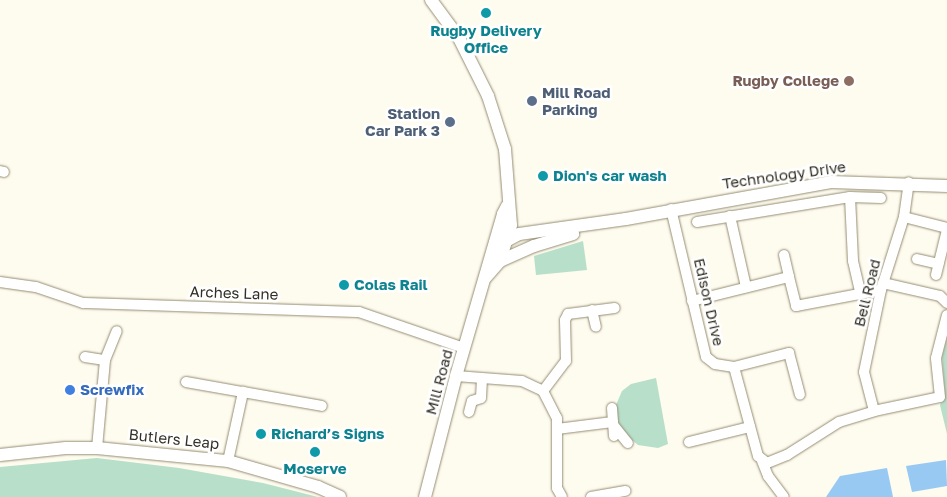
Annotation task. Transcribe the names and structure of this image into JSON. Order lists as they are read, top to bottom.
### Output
{
  "streets": {
    "street": [
      "Technology Drive",
      "Arches Lane",
      "Bell Road",
      "Edison Drive",
      "Mill Road",
      "Butlers Leap"
    ]
  },
  "crossings": [
    ["Technology Drive", "Bell Road"],
    ["Technology Drive", "Edison Drive"],
    ["Technology Drive", "Mill Road"],
    ["Arches Lane", "Mill Road"]
  ],
  "places": [
    "Rugby Delivery Office",
    "Rugby College",
    "Mill Road Parking",
    "Station Car Park 3",
    "Dion's car wash",
    "Colas Rail",
    "Screwfix",
    "Richard’s Signs",
    "Moserve"
  ]
}
